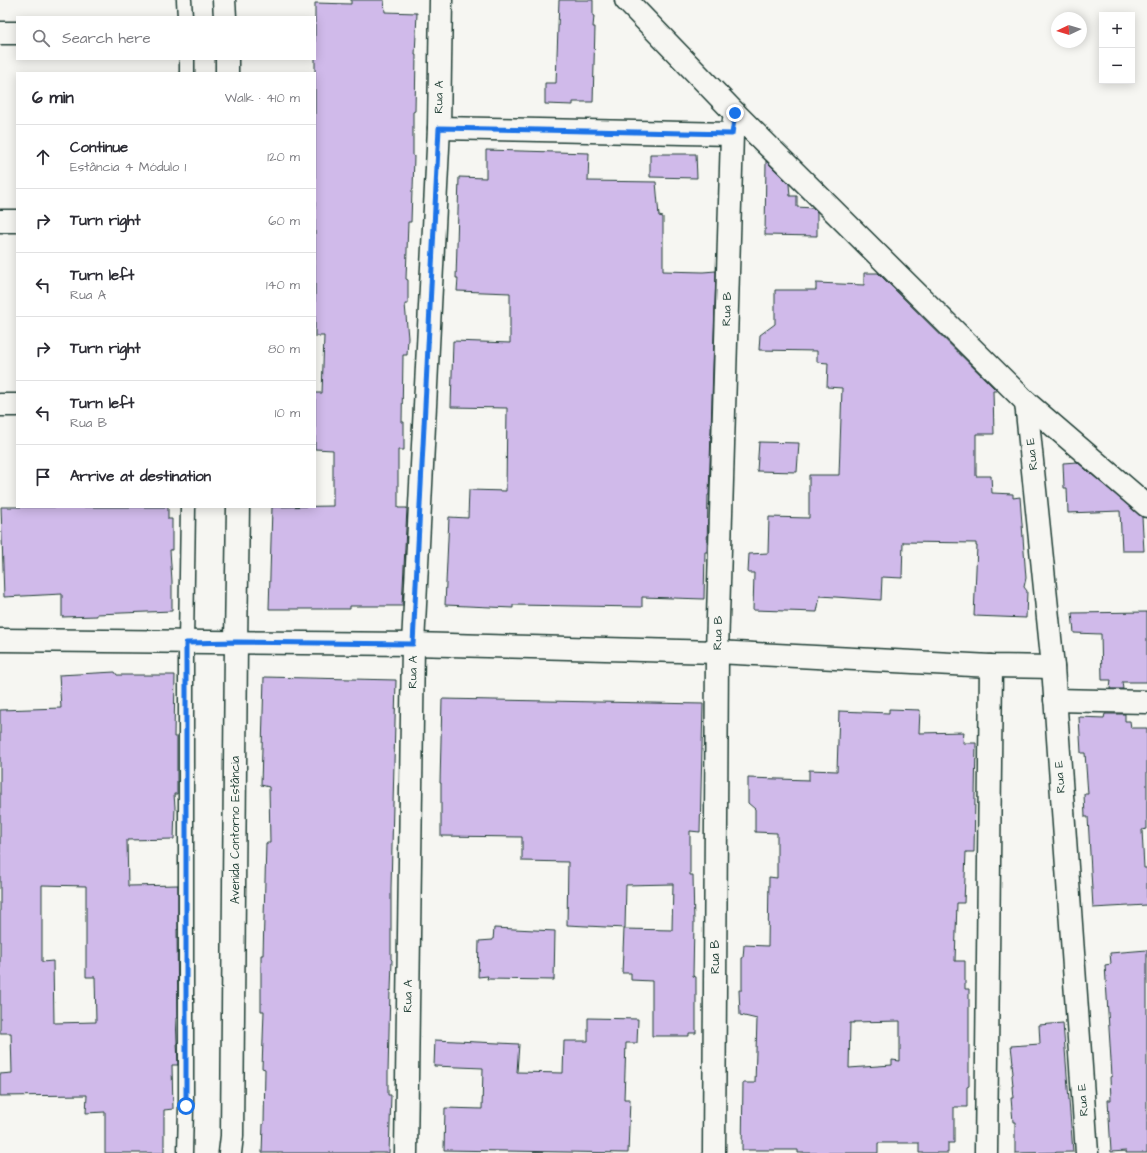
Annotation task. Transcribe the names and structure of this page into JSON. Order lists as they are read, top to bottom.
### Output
{
  "streets": {
    "street": [
      "Rua A",
      "Rua B",
      "Rua E",
      "Avenida Contorno Estância"
    ]
  },
  "north": "left",
  "page": {
    "map_buttons": ["+", "−"],
    "search": "Search here",
    "heading": ["6 min", "Walk · 410 m"],
    "list": [
      ["Continue", "Estância 4 Módulo 1", "120 m"],
      ["Turn right", "60 m"],
      ["Turn left", "Rua A", "140 m"],
      ["Turn right", "80 m"],
      ["Turn left", "Rua B", "10 m"],
      "Arrive at destination"
    ]
  }
}
